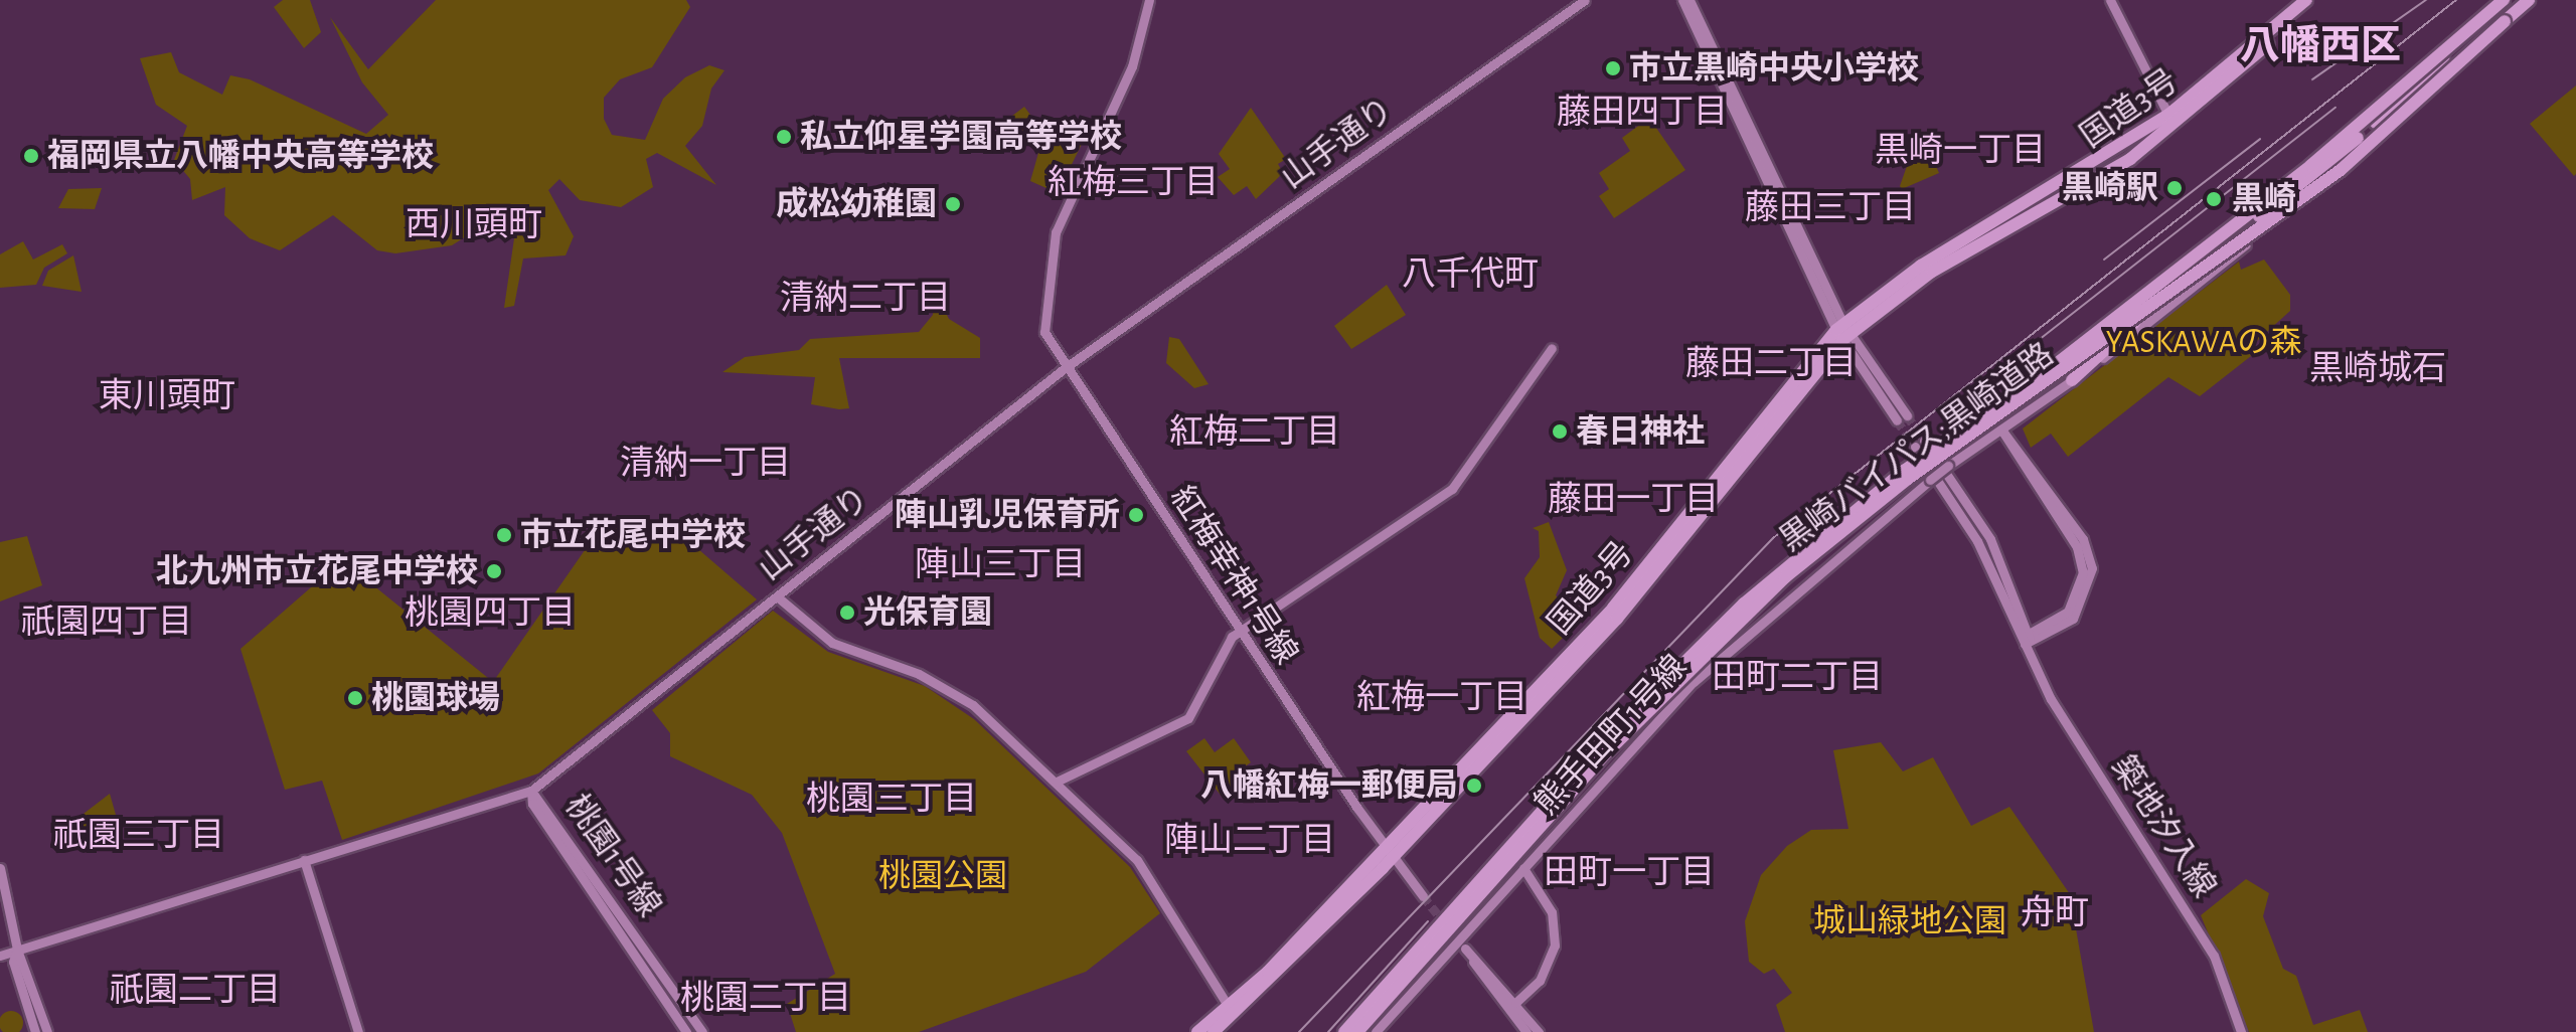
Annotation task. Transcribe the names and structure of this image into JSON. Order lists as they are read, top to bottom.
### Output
{
  "streets": {
    "highway": ["国道3号", "黒崎バイパス;黒崎道路"],
    "street": [
      "山手通り",
      "紅梅幸神1号線",
      "熊手田町1号線",
      "築地汐入線",
      "桃園1号線"
    ]
  },
  "crossings": [
    ["国道3号", "紅梅幸神1号線"],
    ["山手通り", "紅梅幸神1号線"],
    ["山手通り", "桃園1号線"],
    ["黒崎バイパス;黒崎道路", "熊手田町1号線"]
  ],
  "districts": [
    "八幡西区",
    "藤田四丁目",
    "黒崎一丁目",
    "紅梅三丁目",
    "藤田三丁目",
    "西川頭町",
    "八千代町",
    "清納二丁目",
    "藤田二丁目",
    "黒崎城石",
    "東川頭町",
    "紅梅二丁目",
    "清納一丁目",
    "藤田一丁目",
    "陣山三丁目",
    "桃園四丁目",
    "祇園四丁目",
    "田町二丁目",
    "紅梅一丁目",
    "桃園三丁目",
    "祇園三丁目",
    "陣山二丁目",
    "田町一丁目",
    "舟町",
    "祇園二丁目",
    "桃園二丁目"
  ],
  "parks": ["YASKAWAの森", "桃園公園", "城山緑地公園"],
  "places": [
    "市立黒崎中央小学校",
    "私立仰星学園高等学校",
    "福岡県立八幡中央高等学校",
    "黒崎駅",
    "黒崎",
    "成松幼稚園",
    "春日神社",
    "陣山乳児保育所",
    "市立花尾中学校",
    "北九州市立花尾中学校",
    "光保育園",
    "桃園球場",
    "八幡紅梅一郵便局"
  ]
}
